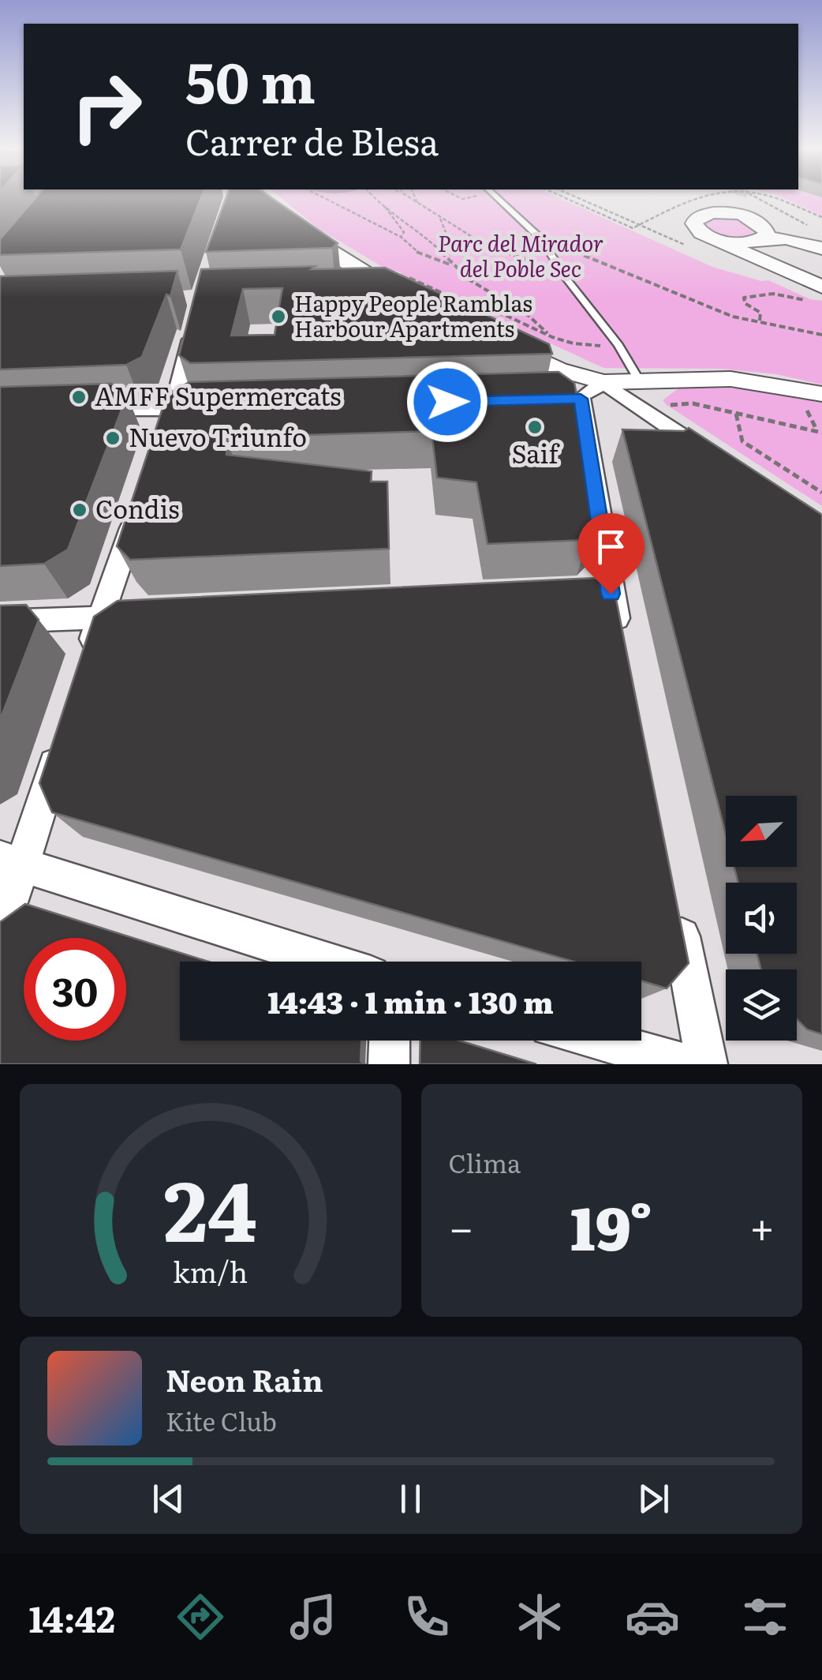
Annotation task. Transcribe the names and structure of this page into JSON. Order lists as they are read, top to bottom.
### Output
{
  "parks": ["Parc del Mirador del Poble Sec"],
  "places": [
    "Happy People Ramblas Harbour Apartments",
    "AMFF Supermercats",
    "Saif",
    "Nuevo Triunfo",
    "Condis"
  ],
  "north": "bottom left",
  "page": {
    "turn": ["50 m", "Carrer de Blesa"],
    "limit": "30",
    "trip": "14:43 · 1 min · 130 m",
    "tile": "Clima",
    "heat": ["−", "19°", "+"],
    "song": ["Neon Rain", "Kite Club"],
    "tabs": "14:42",
    "gauge": ["24", "km/h"]
  }
}
